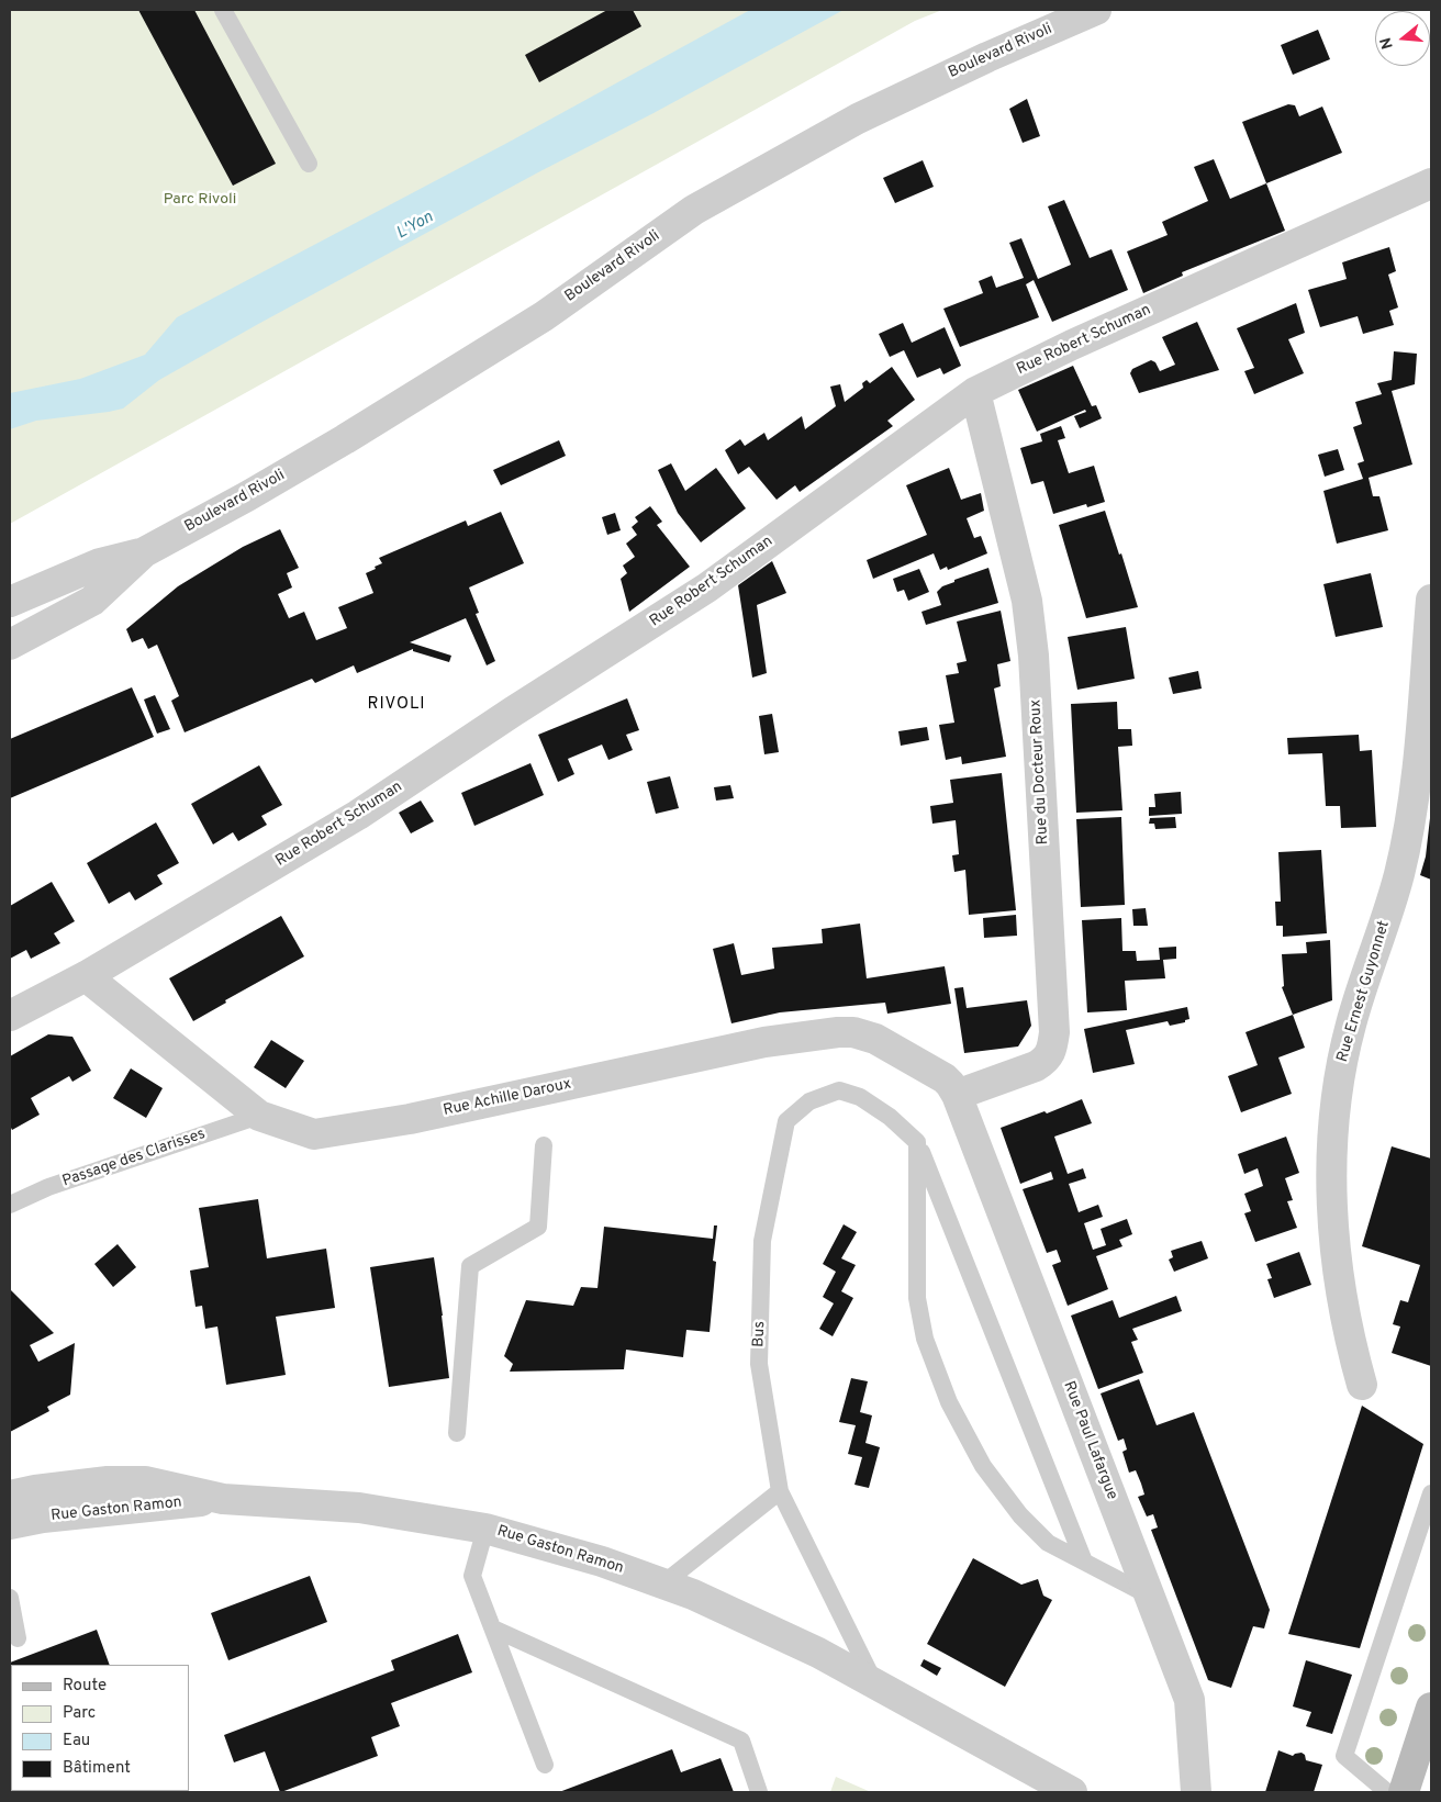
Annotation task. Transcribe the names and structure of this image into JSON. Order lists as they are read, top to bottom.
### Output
{
  "streets": {
    "street": [
      "Boulevard Rivoli",
      "Rue Robert Schuman",
      "Rue du Docteur Roux",
      "Rue Ernest Guyonnet",
      "Rue Achille Daroux",
      "Rue Paul Lafargue",
      "Rue Gaston Ramon"
    ],
    "lane": ["Passage des Clarisses", "Bus"]
  },
  "crossings": [
    ["Rue Robert Schuman", "Rue du Docteur Roux"],
    ["Rue Robert Schuman", "Rue Achille Daroux"],
    ["Rue du Docteur Roux", "Rue Achille Daroux"],
    ["Rue du Docteur Roux", "Rue Paul Lafargue"],
    ["Rue Achille Daroux", "Passage des Clarisses"],
    ["Rue Achille Daroux", "Rue Paul Lafargue"],
    ["Bus", "Rue Gaston Ramon"]
  ],
  "districts": ["RIVOLI"],
  "water": ["L'Yon"],
  "parks": ["Parc Rivoli"],
  "legend": [
    "Route",
    "Parc",
    "Eau",
    "Bâtiment"
  ],
  "north": "left"
}
